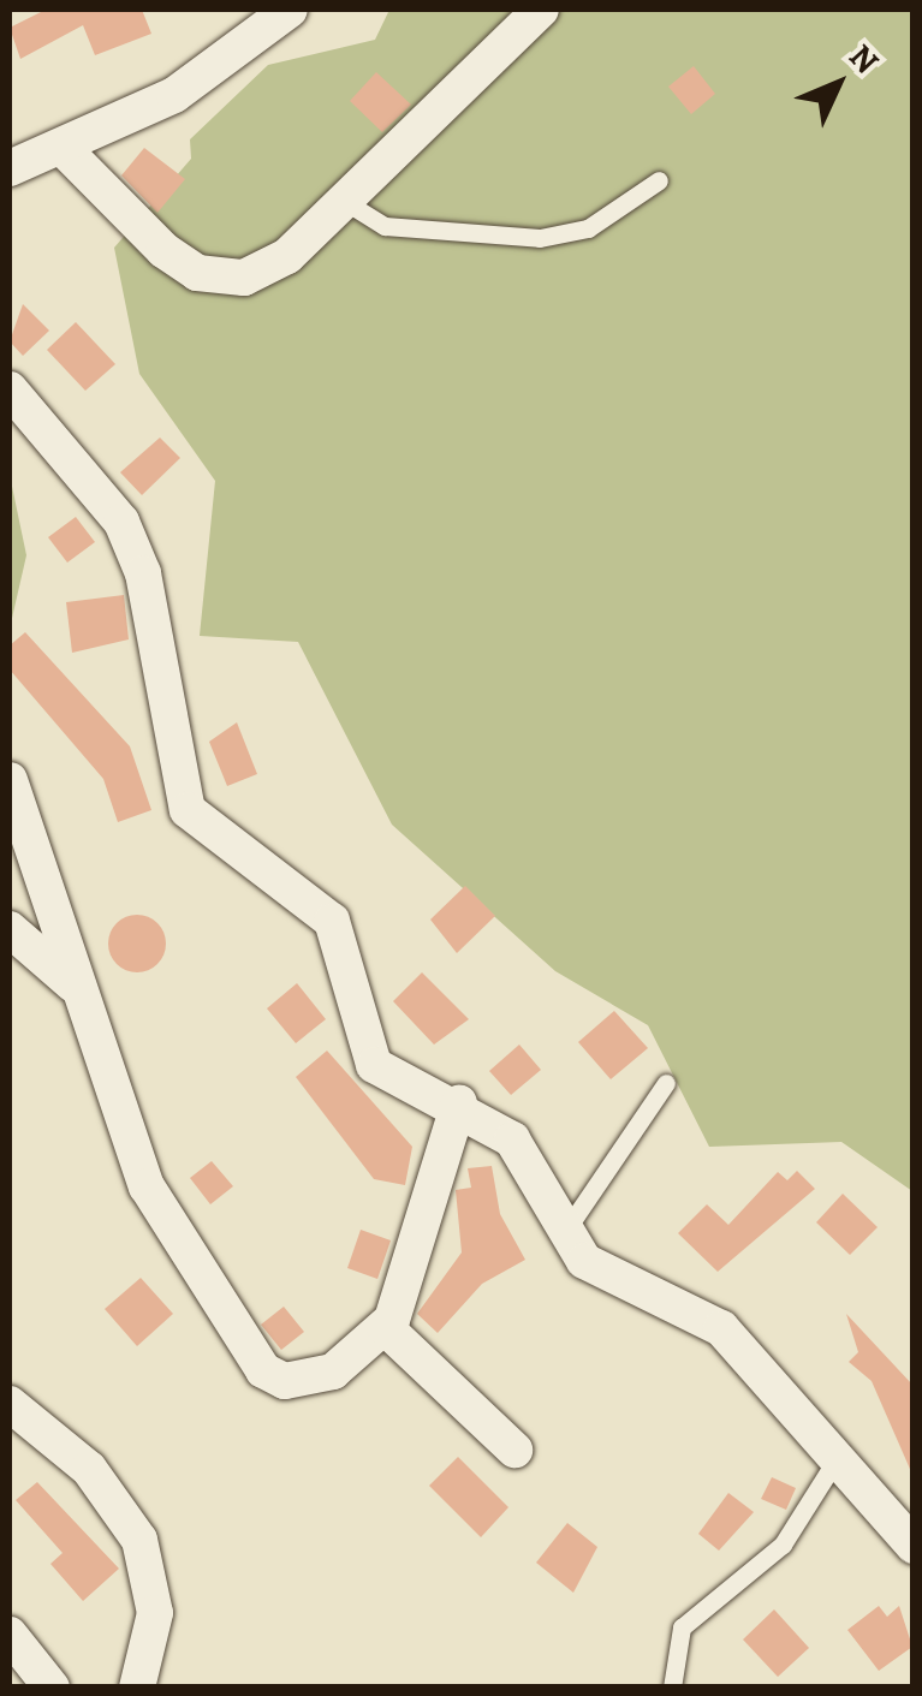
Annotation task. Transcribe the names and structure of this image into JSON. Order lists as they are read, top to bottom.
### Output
{
  "north": "top right"
}
